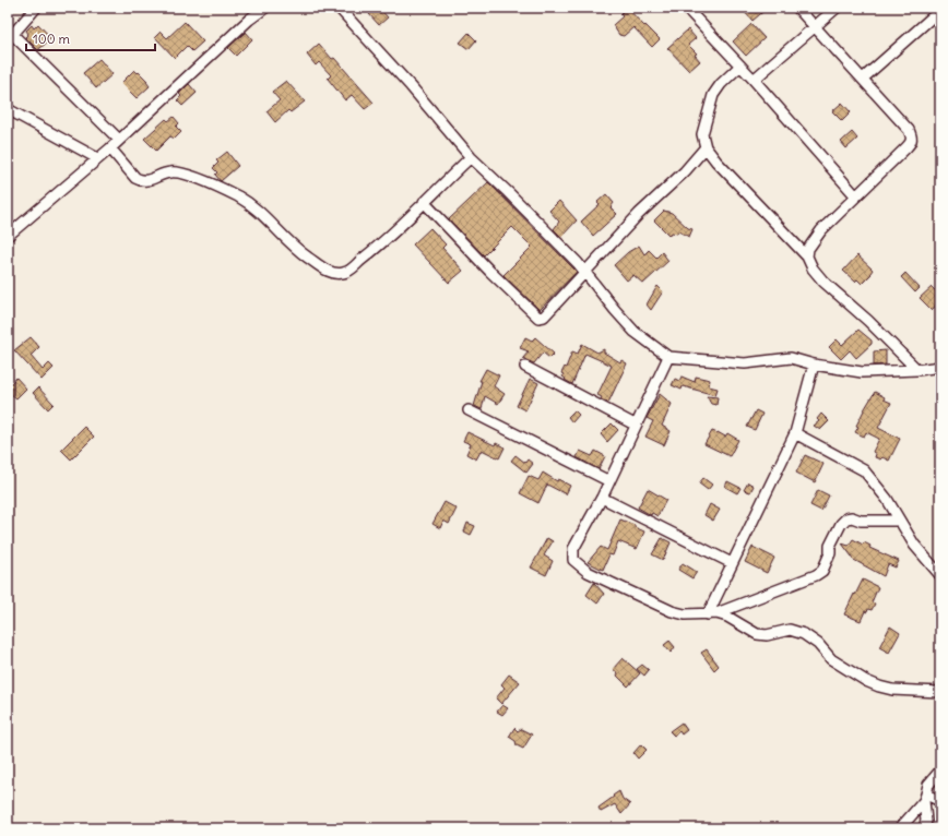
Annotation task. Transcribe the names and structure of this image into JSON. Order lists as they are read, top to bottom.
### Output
{
  "scale_bar": "100 m"
}
